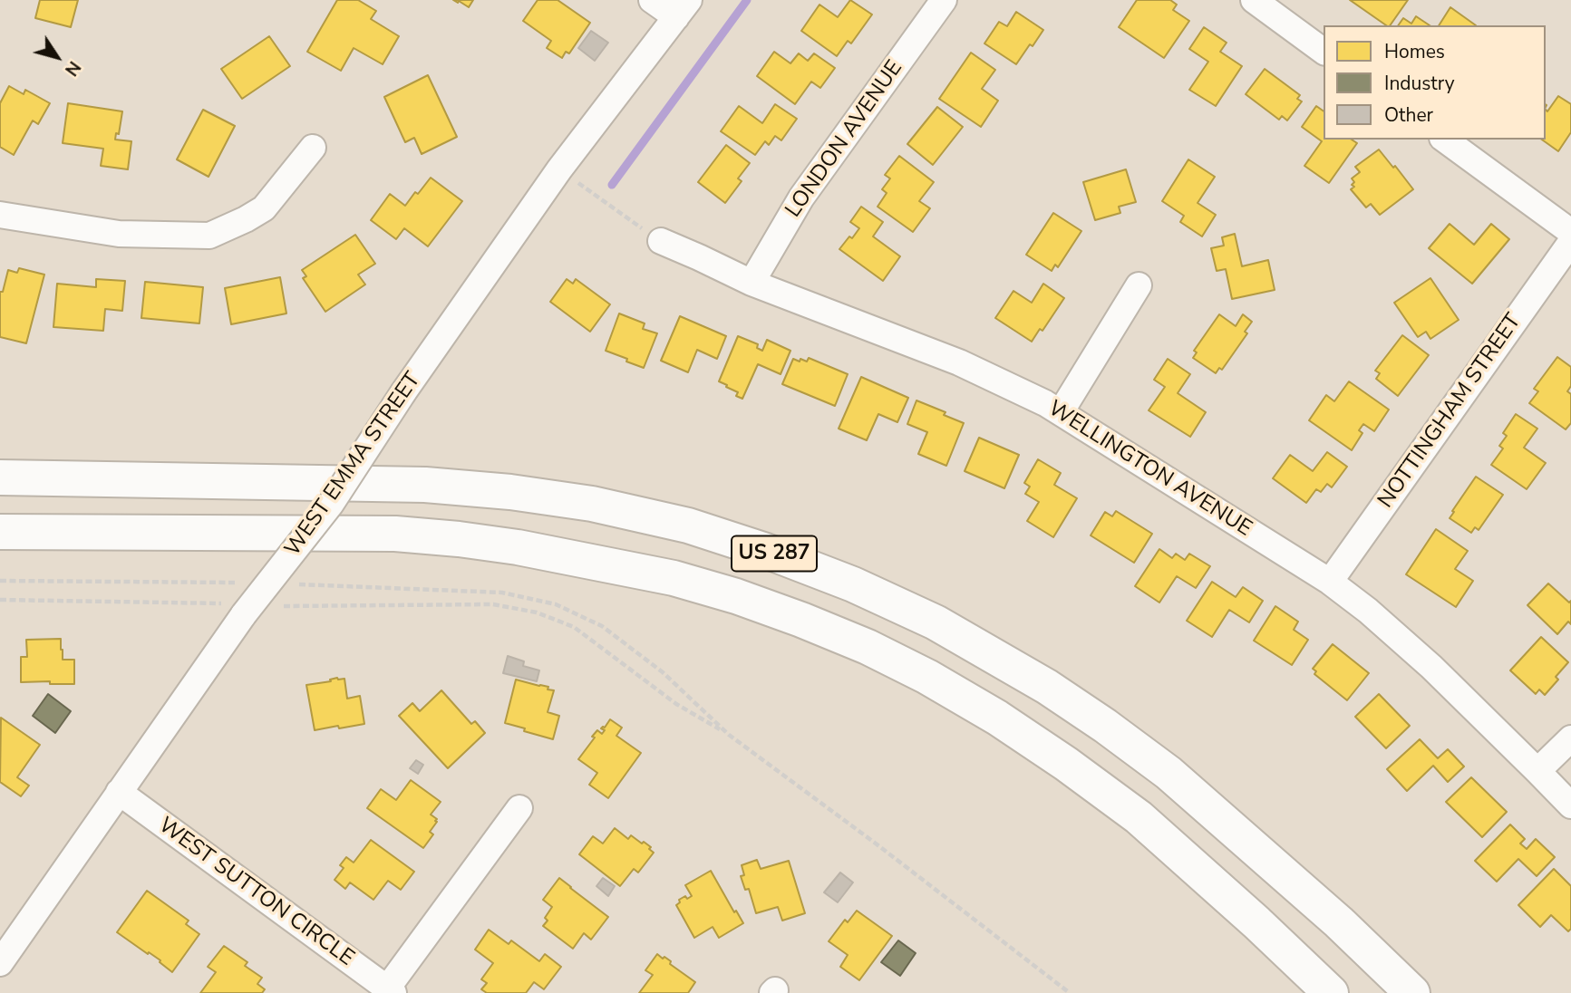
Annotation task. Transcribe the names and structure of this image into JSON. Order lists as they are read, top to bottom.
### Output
{
  "streets": {
    "main road": ["US 287"],
    "street": [
      "LONDON AVENUE",
      "NOTTINGHAM STREET",
      "WEST EMMA STREET",
      "WELLINGTON AVENUE",
      "WEST SUTTON CIRCLE"
    ]
  },
  "crossings": [
    ["LONDON AVENUE", "WELLINGTON AVENUE"],
    ["NOTTINGHAM STREET", "WELLINGTON AVENUE"],
    ["WEST EMMA STREET", "WEST SUTTON CIRCLE"]
  ],
  "legend": ["Homes", "Industry", "Other"],
  "north": "bottom right"
}
